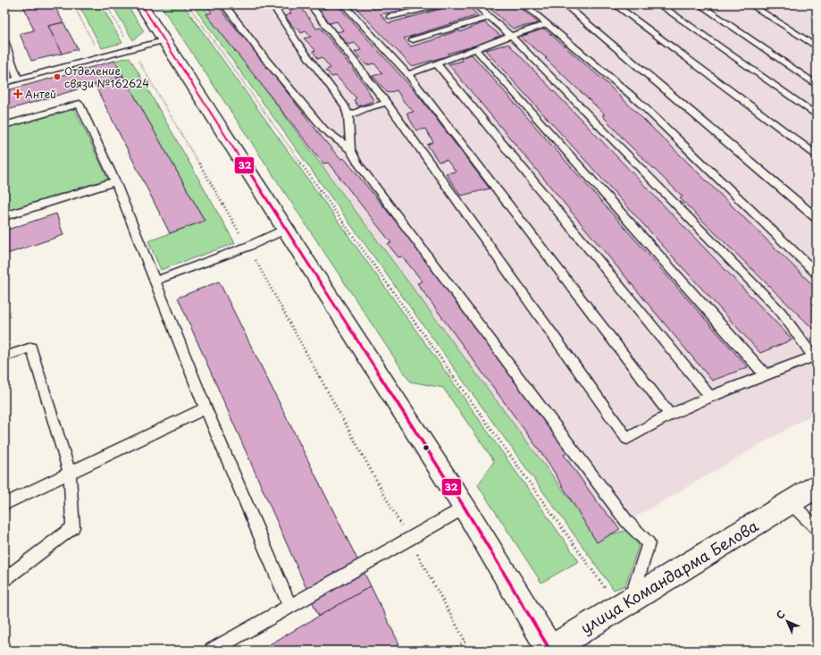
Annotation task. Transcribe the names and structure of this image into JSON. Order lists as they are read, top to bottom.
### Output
{
  "streets": {
    "main road": ["улица Командарма Белова"]
  },
  "places": {
    "other": ["Отделение связи №162624"],
    "health": ["Антей"]
  },
  "lines": ["transit line 32"],
  "north": "top left"
}
